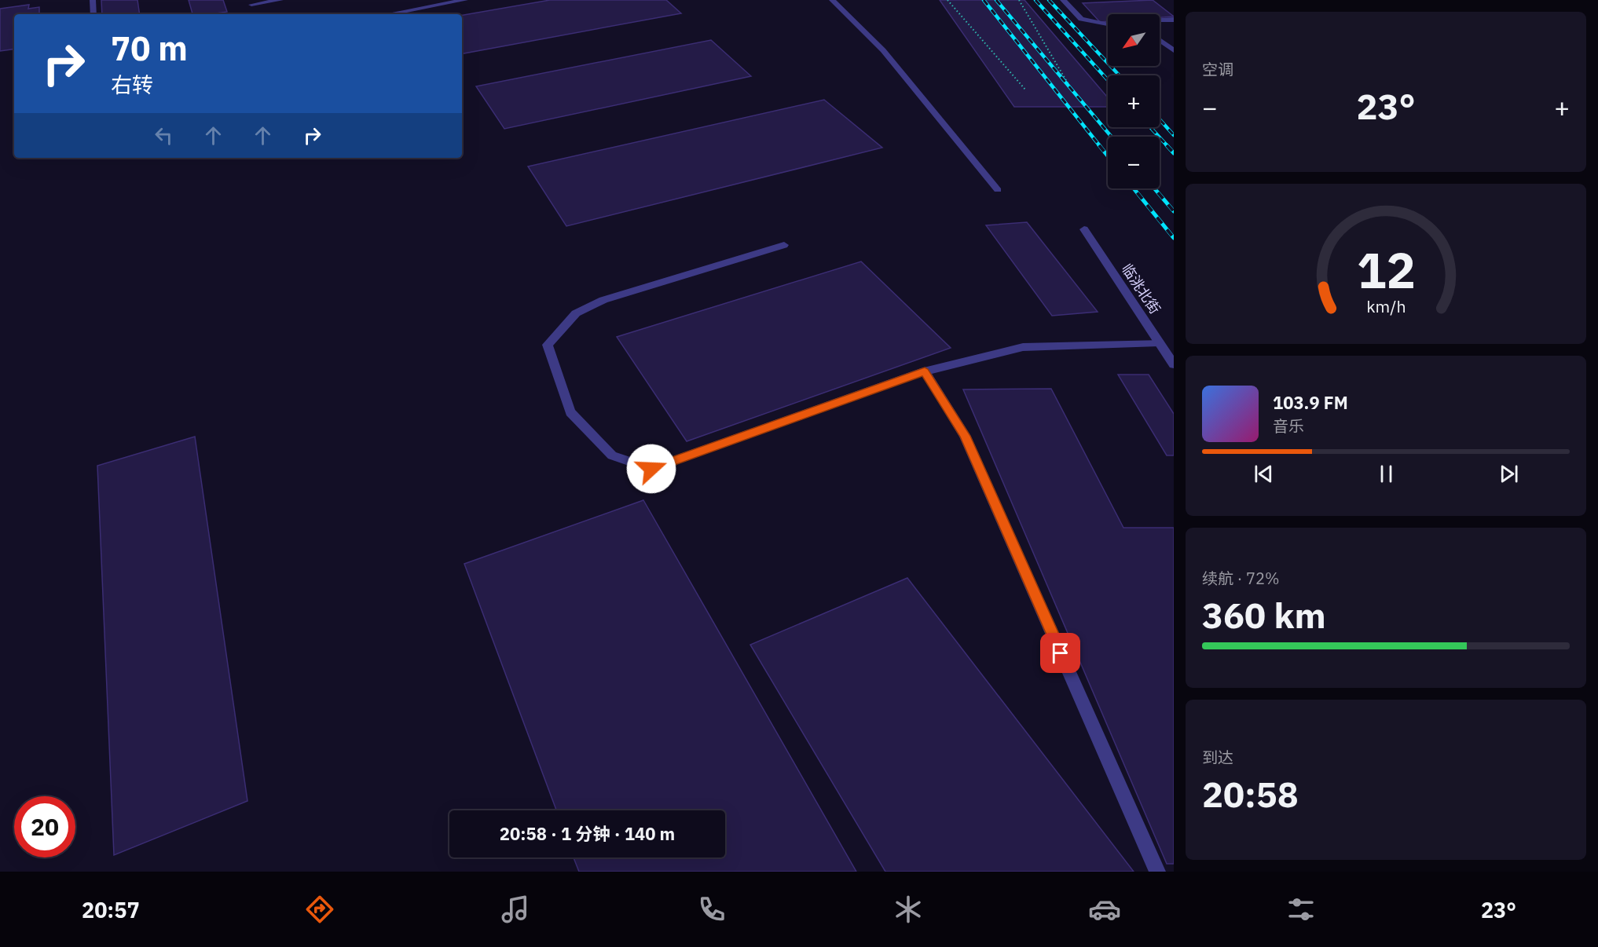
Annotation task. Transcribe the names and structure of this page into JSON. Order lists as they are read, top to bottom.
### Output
{
  "streets": {
    "street": ["临洮北街"]
  },
  "north": "bottom left",
  "page": {
    "tile": [
      "空调",
      ["续航 · 72%", "360 km"],
      ["到达", "20:58"]
    ],
    "map_buttons": ["+", "−"],
    "turn": ["70 m", "右转"],
    "heat": ["−", "23°", "+"],
    "song": ["103.9 FM", "音乐"],
    "limit": "20",
    "trip": "20:58 · 1 分钟 · 140 m",
    "tabs": ["20:57", "23°"],
    "gauge": ["12", "km/h"]
  }
}
